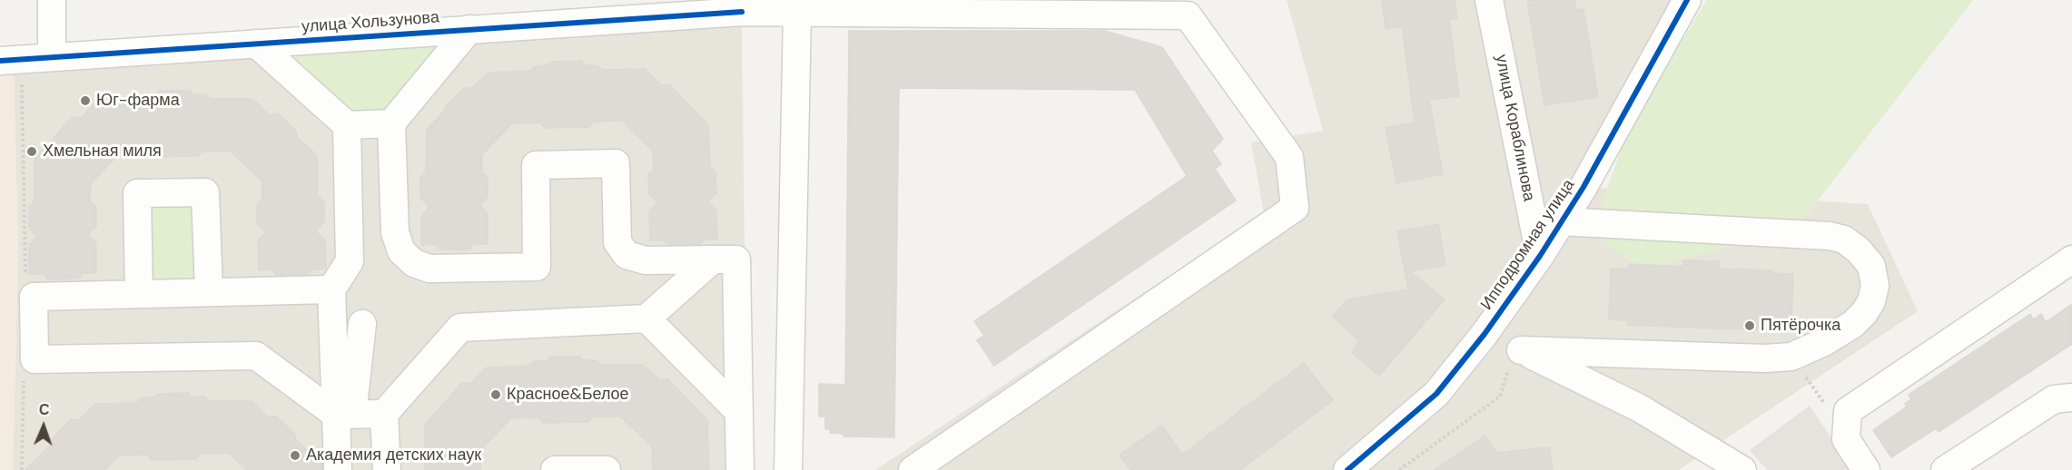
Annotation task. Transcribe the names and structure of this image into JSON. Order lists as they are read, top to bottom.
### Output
{
  "streets": {
    "street": ["улица Хользунова", "улица Кораблинова", "Ипподромная улица"]
  },
  "crossings": [
    ["улица Кораблинова", "Ипподромная улица"]
  ],
  "places": [
    "Юг-фарма",
    "Хмельная миля",
    "Пятёрочка",
    "Красное&Белое",
    "Академия детских наук"
  ],
  "north": "top"
}
